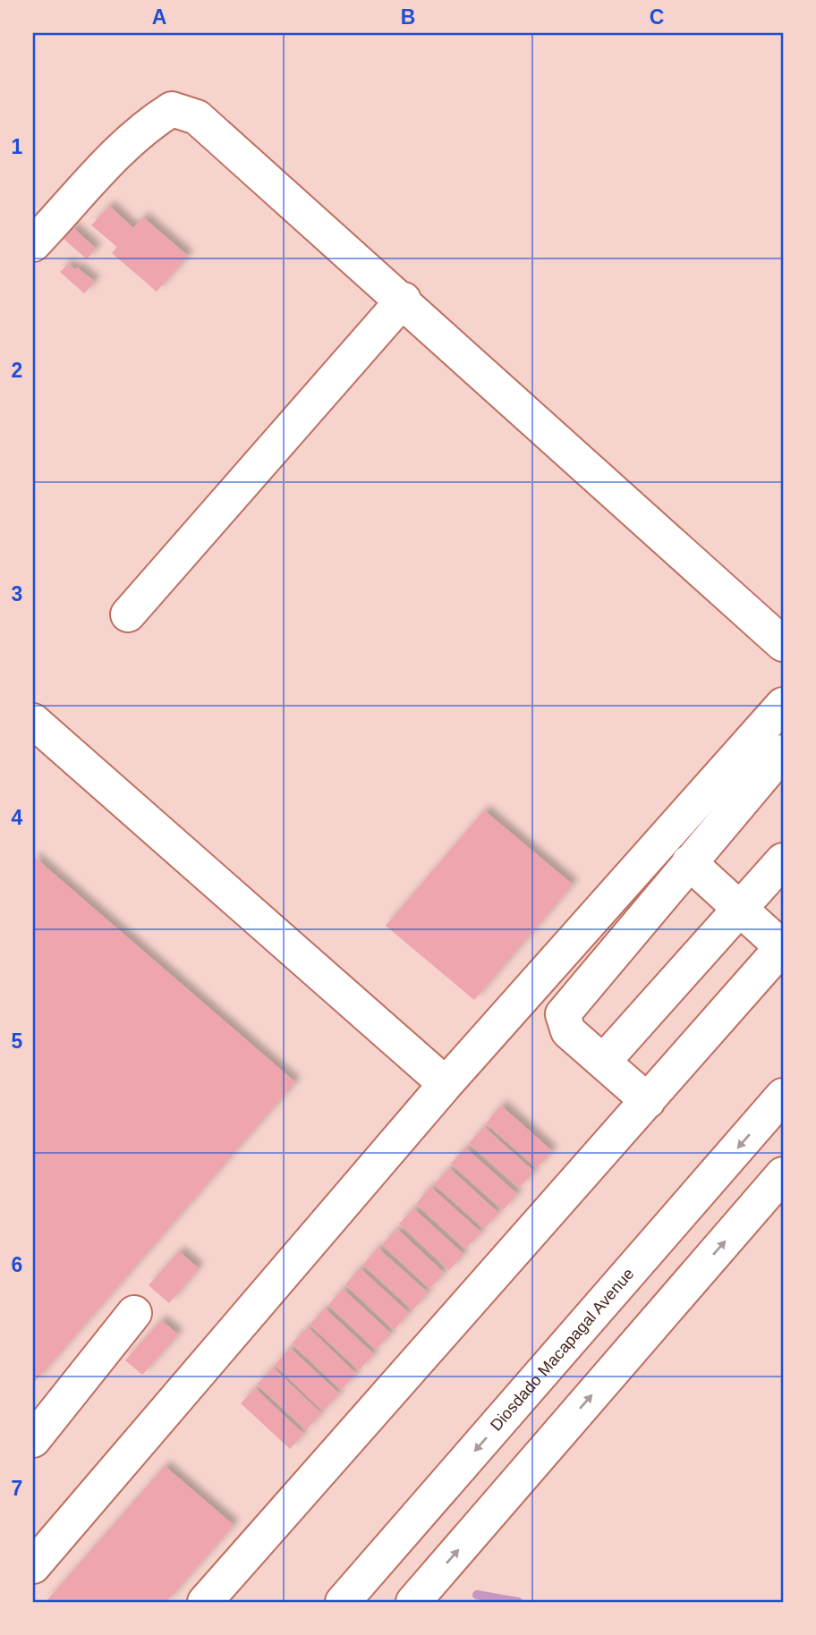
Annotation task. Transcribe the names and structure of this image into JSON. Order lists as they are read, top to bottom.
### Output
{
  "streets": {
    "main road": ["Diosdado Macapagal Avenue"]
  },
  "grid": {
    "columns": ["A", "B", "C"],
    "rows": [
      "1",
      "2",
      "3",
      "4",
      "5",
      "6",
      "7"
    ]
  }
}
